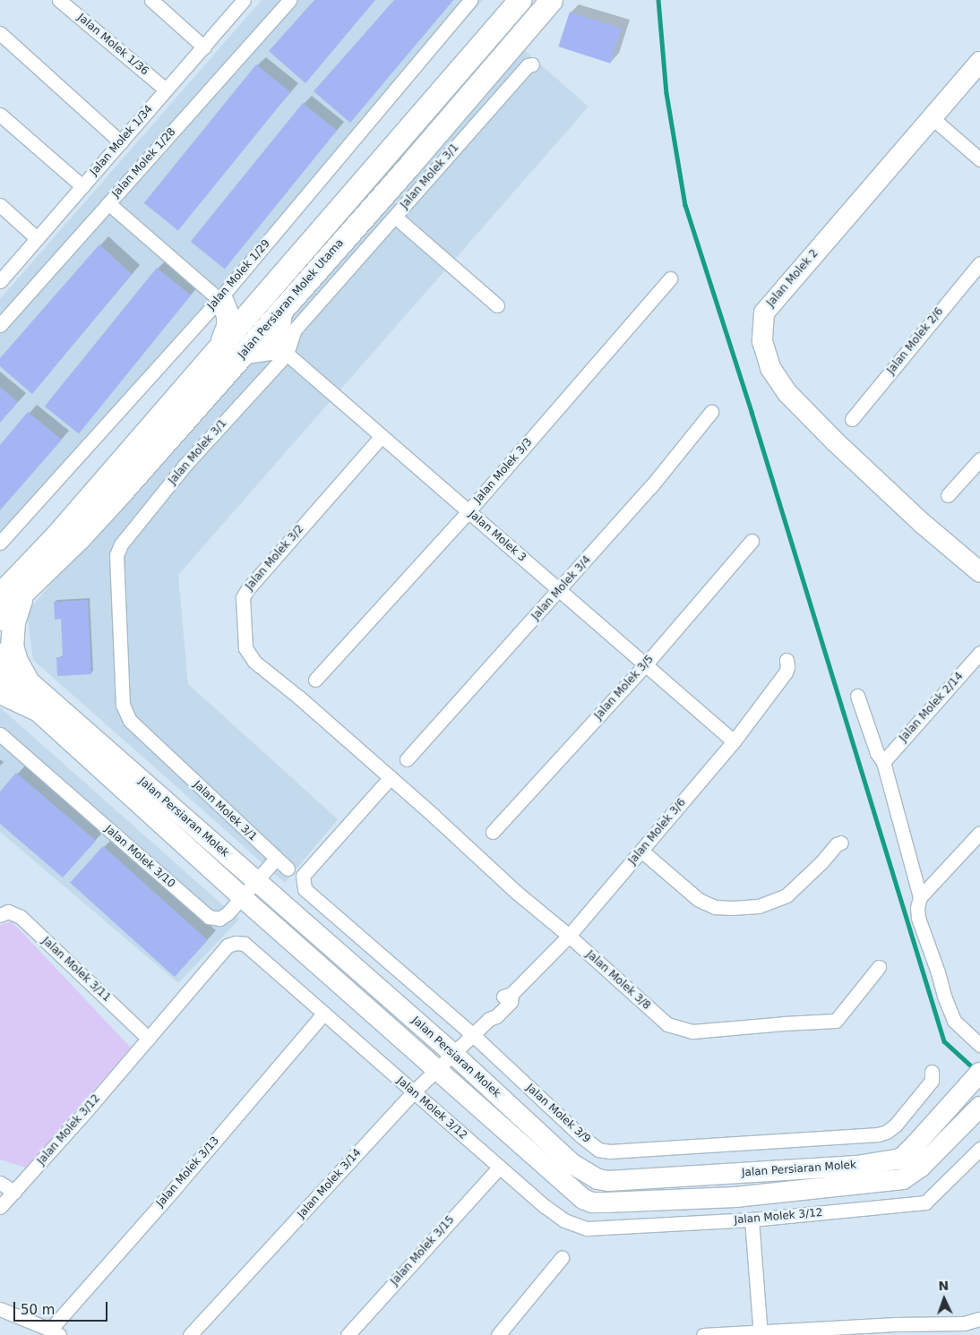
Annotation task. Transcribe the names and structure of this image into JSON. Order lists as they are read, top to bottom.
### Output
{
  "streets": {
    "main road": ["Jalan Molek 2", "Jalan Persiaran Molek Utama", "Jalan Persiaran Molek"],
    "street": [
      "Jalan Molek 1/36",
      "Jalan Molek 1/34",
      "Jalan Molek 1/28",
      "Jalan Molek 3/1",
      "Jalan Molek 1/29",
      "Jalan Molek 2/6",
      "Jalan Molek 3/3",
      "Jalan Molek 3",
      "Jalan Molek 3/2",
      "Jalan Molek 3/4",
      "Jalan Molek 3/5",
      "Jalan Molek 2/14",
      "Jalan Molek 3/6",
      "Jalan Molek 3/10",
      "Jalan Molek 3/11",
      "Jalan Molek 3/8",
      "Jalan Molek 3/12",
      "Jalan Molek 3/9",
      "Jalan Molek 3/13",
      "Jalan Molek 3/14",
      "Jalan Molek 3/15"
    ]
  },
  "crossings": [
    ["Jalan Molek 1/36", "Jalan Molek 1/34"],
    ["Jalan Molek 3/1", "Jalan Molek 3"],
    ["Jalan Molek 3/1", "Jalan Molek 3/10"],
    ["Jalan Persiaran Molek Utama", "Jalan Molek 3"],
    ["Jalan Molek 3/3", "Jalan Molek 3"],
    ["Jalan Molek 3", "Jalan Molek 3/2"],
    ["Jalan Molek 3", "Jalan Molek 3/4"],
    ["Jalan Molek 3", "Jalan Molek 3/5"],
    ["Jalan Molek 3", "Jalan Molek 3/6"],
    ["Jalan Molek 3/2", "Jalan Molek 3/8"],
    ["Jalan Molek 3/2", "Jalan Molek 3/9"],
    ["Jalan Persiaran Molek", "Jalan Molek 3/10"],
    ["Jalan Persiaran Molek", "Jalan Molek 3/14"],
    ["Jalan Molek 3/6", "Jalan Molek 3/8"],
    ["Jalan Molek 3/6", "Jalan Molek 3/9"],
    ["Jalan Molek 3/6", "Jalan Molek 3/14"],
    ["Jalan Molek 3/11", "Jalan Molek 3/12"],
    ["Jalan Molek 3/8", "Jalan Molek 3/9"],
    ["Jalan Molek 3/12", "Jalan Molek 3/13"],
    ["Jalan Molek 3/12", "Jalan Molek 3/14"],
    ["Jalan Molek 3/12", "Jalan Molek 3/15"],
    ["Jalan Molek 3/9", "Jalan Molek 3/14"]
  ],
  "scale_bar": "50 m",
  "north": "top"
}
